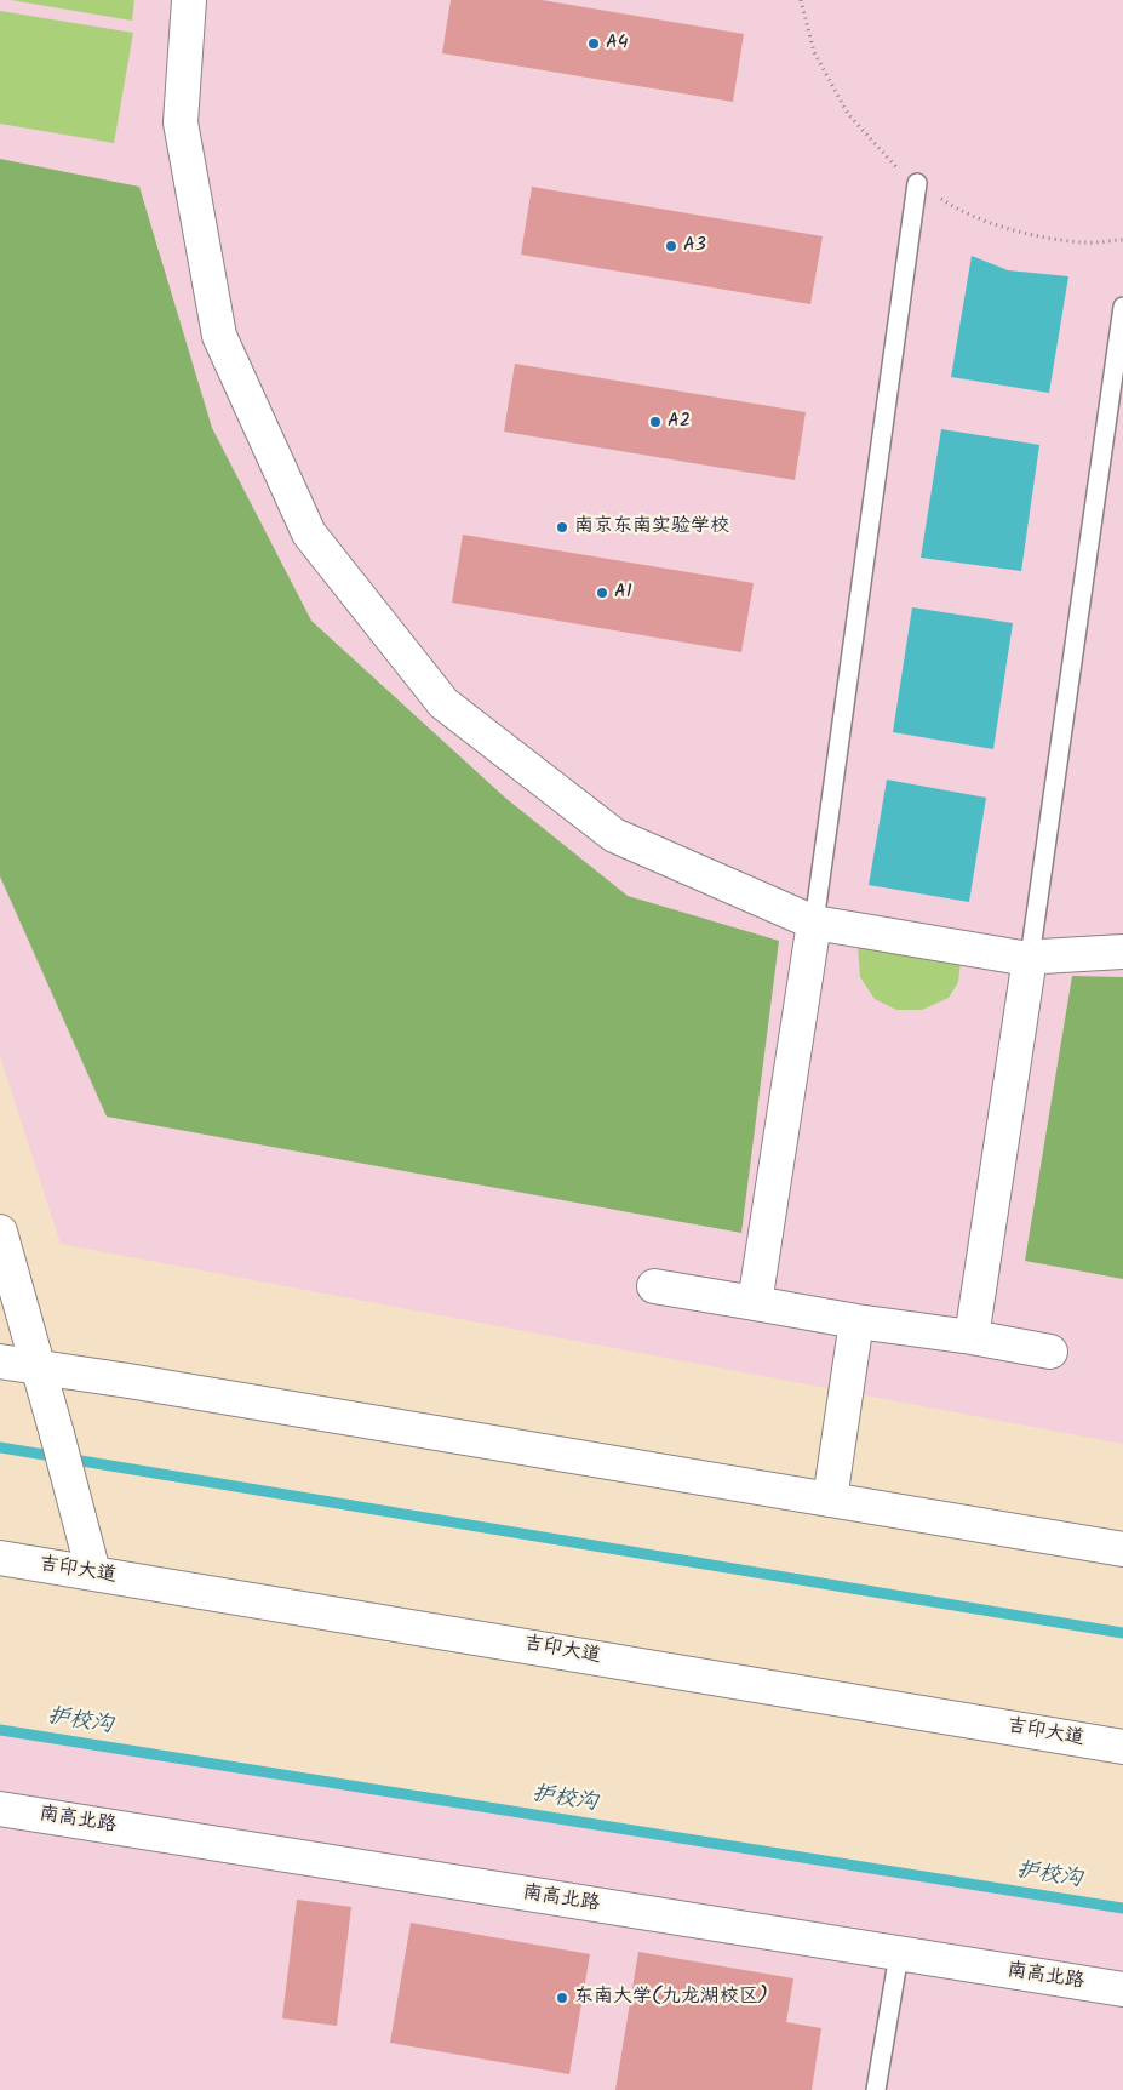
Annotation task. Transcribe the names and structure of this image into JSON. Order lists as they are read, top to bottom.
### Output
{
  "streets": {
    "street": ["吉印大道", "南高北路"]
  },
  "water": ["护校沟"],
  "places": [
    "A4",
    "A3",
    "A2",
    "南京东南实验学校",
    "A1",
    "东南大学(九龙湖校区)"
  ]
}
